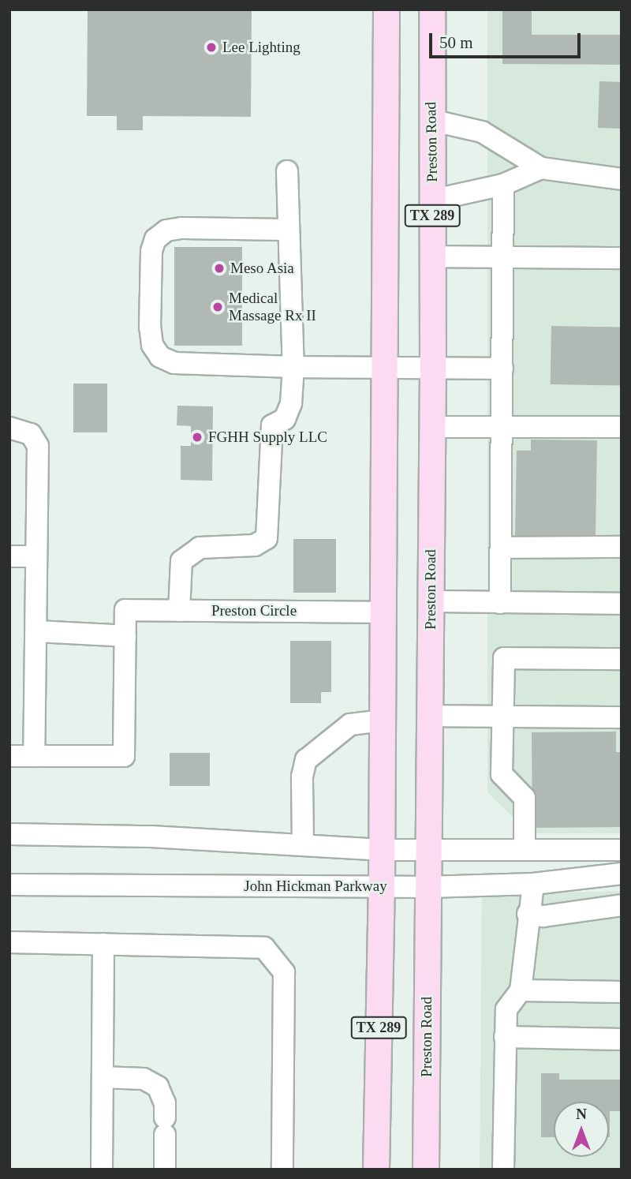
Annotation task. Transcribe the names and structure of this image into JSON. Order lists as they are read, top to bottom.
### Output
{
  "streets": {
    "main road": ["Preston Road", "TX 289"],
    "street": ["Preston Circle", "John Hickman Parkway"]
  },
  "crossings": [
    ["Preston Road", "John Hickman Parkway"],
    ["TX 289", "Preston Circle"],
    ["TX 289", "John Hickman Parkway"]
  ],
  "places": [
    "Lee Lighting",
    "Meso Asia",
    "Medical Massage Rx II",
    "FGHH Supply LLC"
  ],
  "scale_bar": "50 m",
  "north": "top"
}
